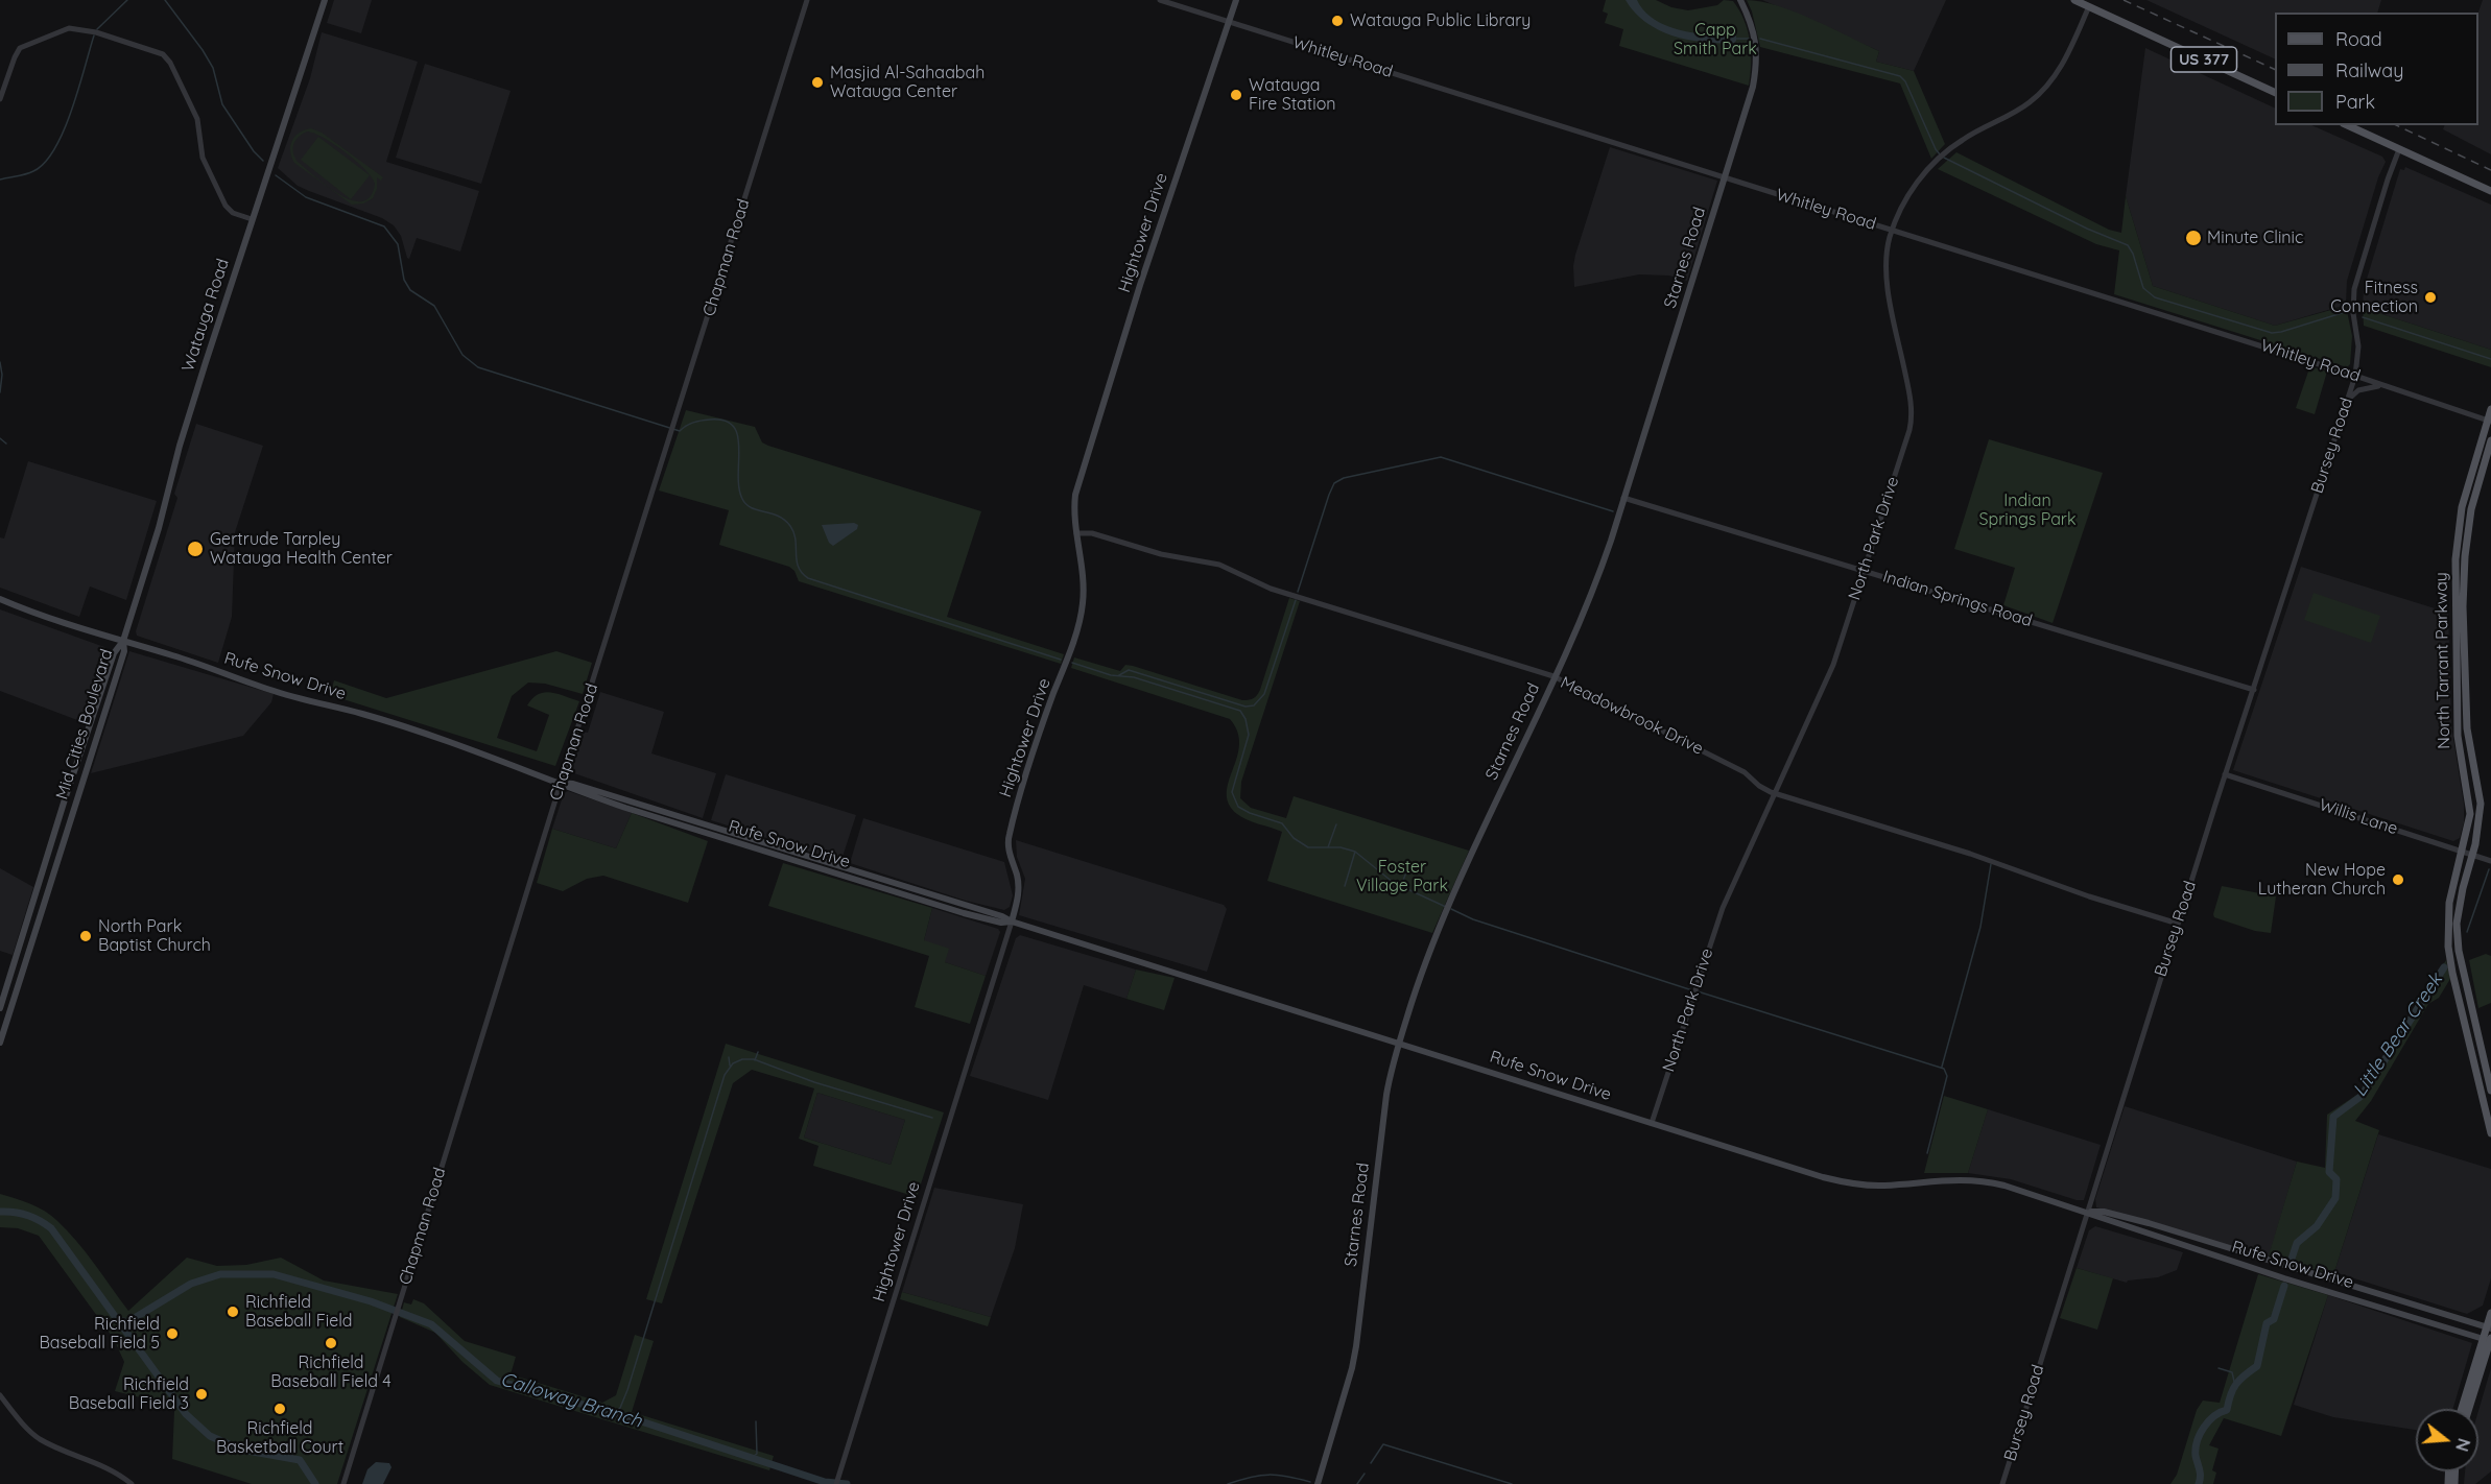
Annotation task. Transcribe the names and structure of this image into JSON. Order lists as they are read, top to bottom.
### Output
{
  "streets": {
    "main road": [
      "US 377",
      "Hightower Drive",
      "Starnes Road",
      "Watauga Road",
      "North Tarrant Parkway",
      "Rufe Snow Drive",
      "Mid Cities Boulevard"
    ],
    "street": [
      "Whitley Road",
      "Chapman Road",
      "Bursey Road",
      "North Park Drive",
      "Indian Springs Road",
      "Meadowbrook Drive",
      "Willis Lane"
    ]
  },
  "crossings": [
    ["Whitley Road", "Hightower Drive"],
    ["Whitley Road", "Starnes Road"],
    ["Whitley Road", "Bursey Road"],
    ["Whitley Road", "North Park Drive"],
    ["Whitley Road", "North Tarrant Parkway"],
    ["US 377", "North Park Drive"],
    ["Hightower Drive", "Rufe Snow Drive"],
    ["Hightower Drive", "Meadowbrook Drive"],
    ["Chapman Road", "Rufe Snow Drive"],
    ["Starnes Road", "Indian Springs Road"],
    ["Starnes Road", "Rufe Snow Drive"],
    ["Starnes Road", "Meadowbrook Drive"],
    ["Watauga Road", "Rufe Snow Drive"],
    ["Watauga Road", "Mid Cities Boulevard"],
    ["Bursey Road", "Indian Springs Road"],
    ["Bursey Road", "Rufe Snow Drive"],
    ["Bursey Road", "Meadowbrook Drive"],
    ["Bursey Road", "Willis Lane"],
    ["North Park Drive", "Indian Springs Road"],
    ["North Park Drive", "Rufe Snow Drive"],
    ["North Park Drive", "Meadowbrook Drive"],
    ["North Tarrant Parkway", "Willis Lane"],
    ["Rufe Snow Drive", "Mid Cities Boulevard"]
  ],
  "water": ["Little Bear Creek", "Calloway Branch"],
  "parks": ["Capp Smith Park", "Indian Springs Park", "Foster Village Park"],
  "places": [
    "Watauga Public Library",
    "Masjid Al-Sahaabah Watauga Center",
    "Watauga Fire Station",
    "Minute Clinic",
    "Fitness Connection",
    "Gertrude Tarpley Watauga Health Center",
    "New Hope Lutheran Church",
    "North Park Baptist Church",
    "Richfield Baseball Field",
    "Richfield Baseball Field 5",
    "Richfield Baseball Field 4",
    "Richfield Baseball Field 3",
    "Richfield Basketball Court"
  ],
  "legend": ["Road", "Railway", "Park"],
  "north": "right"
}
